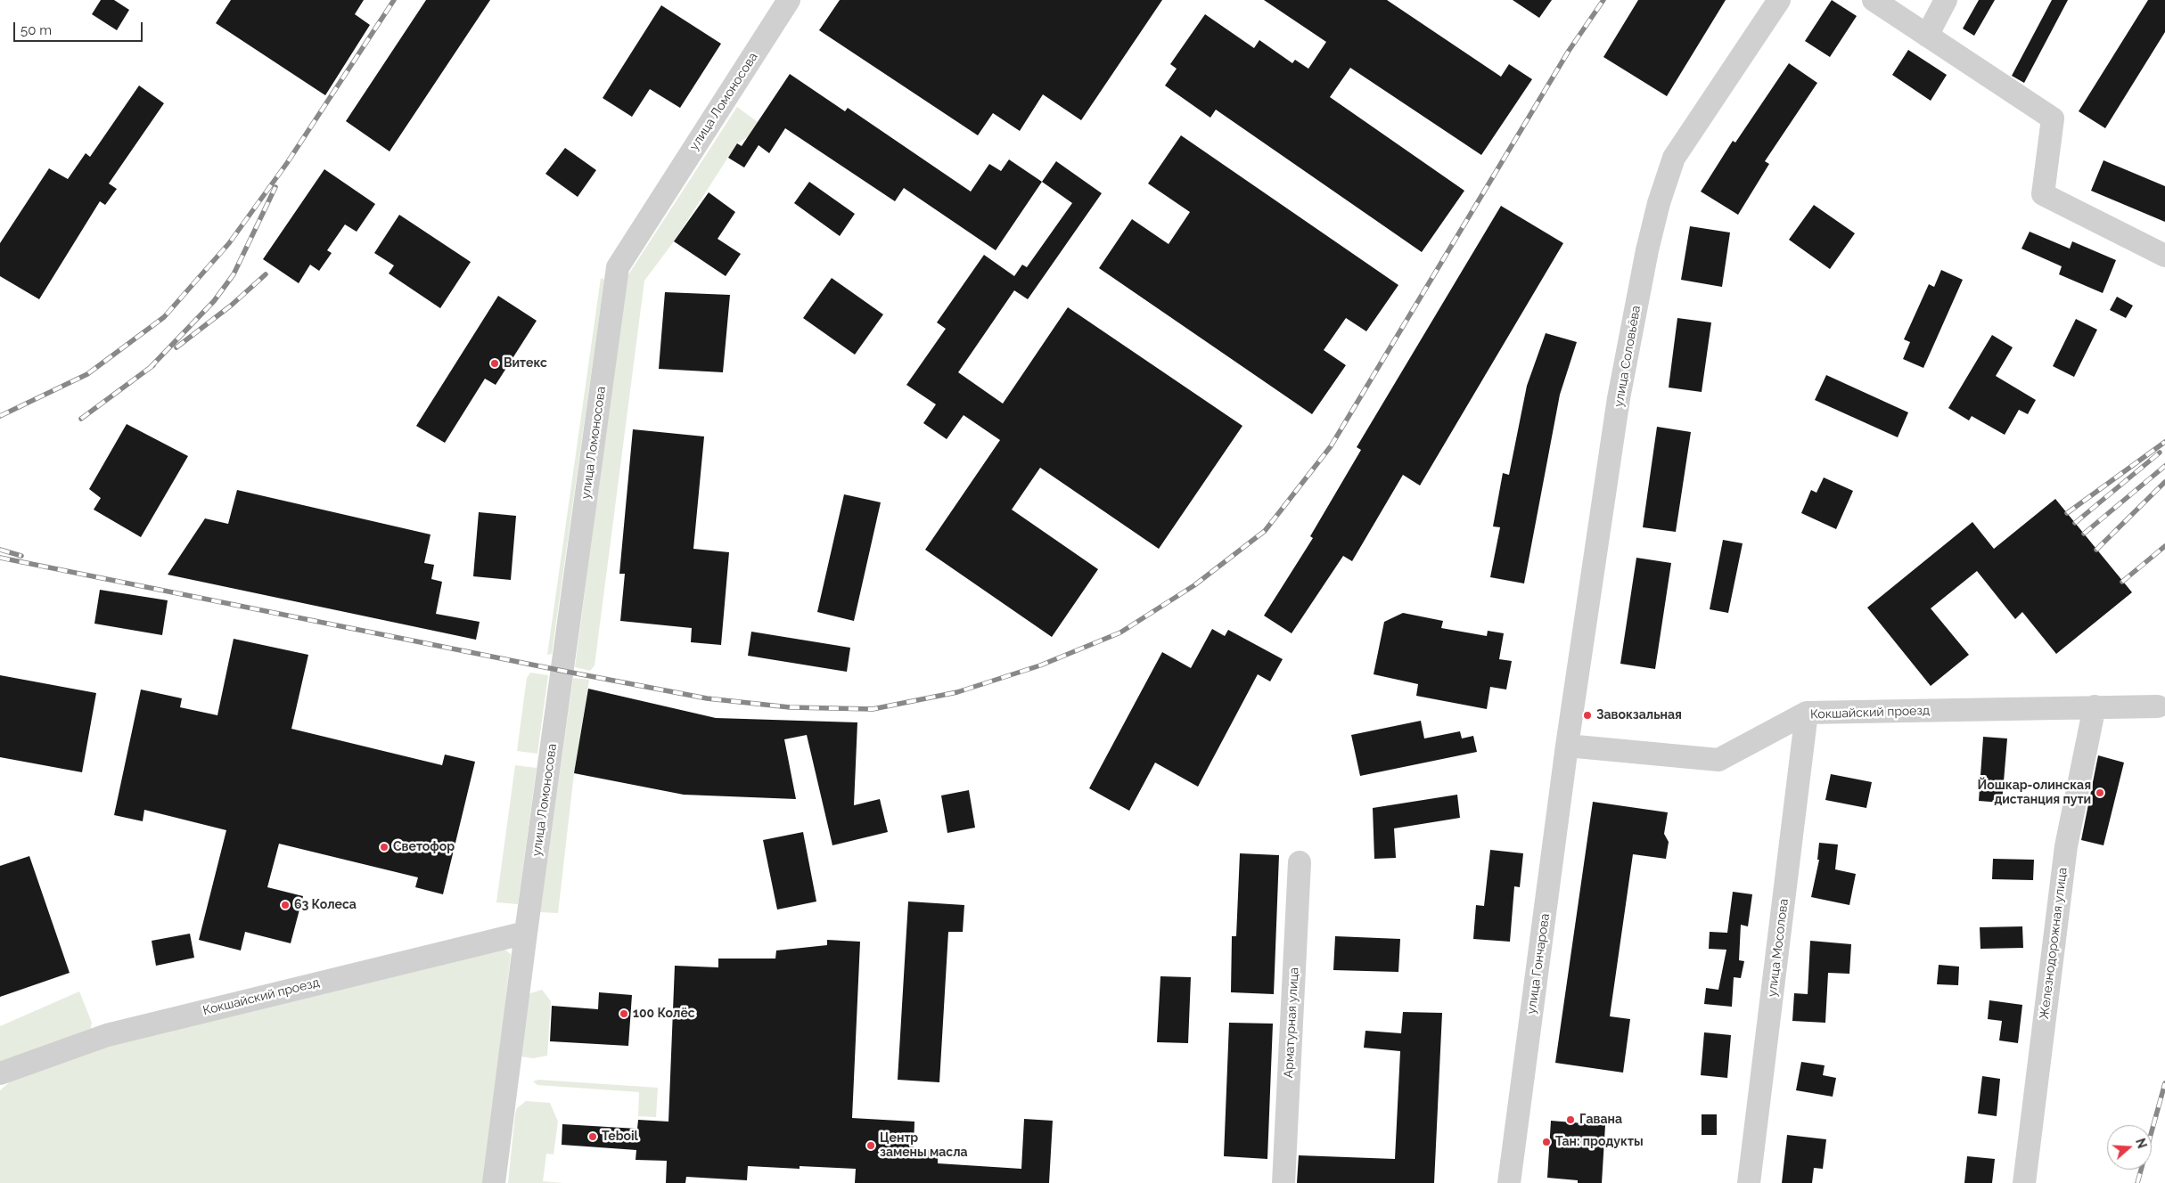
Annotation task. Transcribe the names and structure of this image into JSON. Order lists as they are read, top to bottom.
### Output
{
  "streets": {
    "street": [
      "улица Ломоносова",
      "улица Соловьёва",
      "Кокшайский проезд",
      "Железнодорожная улица",
      "улица Мосолова",
      "улица Гончарова",
      "Арматурная улица"
    ]
  },
  "crossings": [
    ["улица Ломоносова", "Кокшайский проезд"],
    ["улица Соловьёва", "Кокшайский проезд"],
    ["улица Соловьёва", "улица Гончарова"],
    ["Кокшайский проезд", "Железнодорожная улица"],
    ["Кокшайский проезд", "улица Мосолова"],
    ["Кокшайский проезд", "улица Гончарова"]
  ],
  "places": [
    "Витекс",
    "Завокзальная",
    "Йошкар-олинская дистанция пути",
    "Светофор",
    "63 Колеса",
    "100 Колёс",
    "Гавана",
    "Teboil",
    "Тан: продукты",
    "Центр замены масла"
  ],
  "scale_bar": "50 m",
  "north": "right"
}
